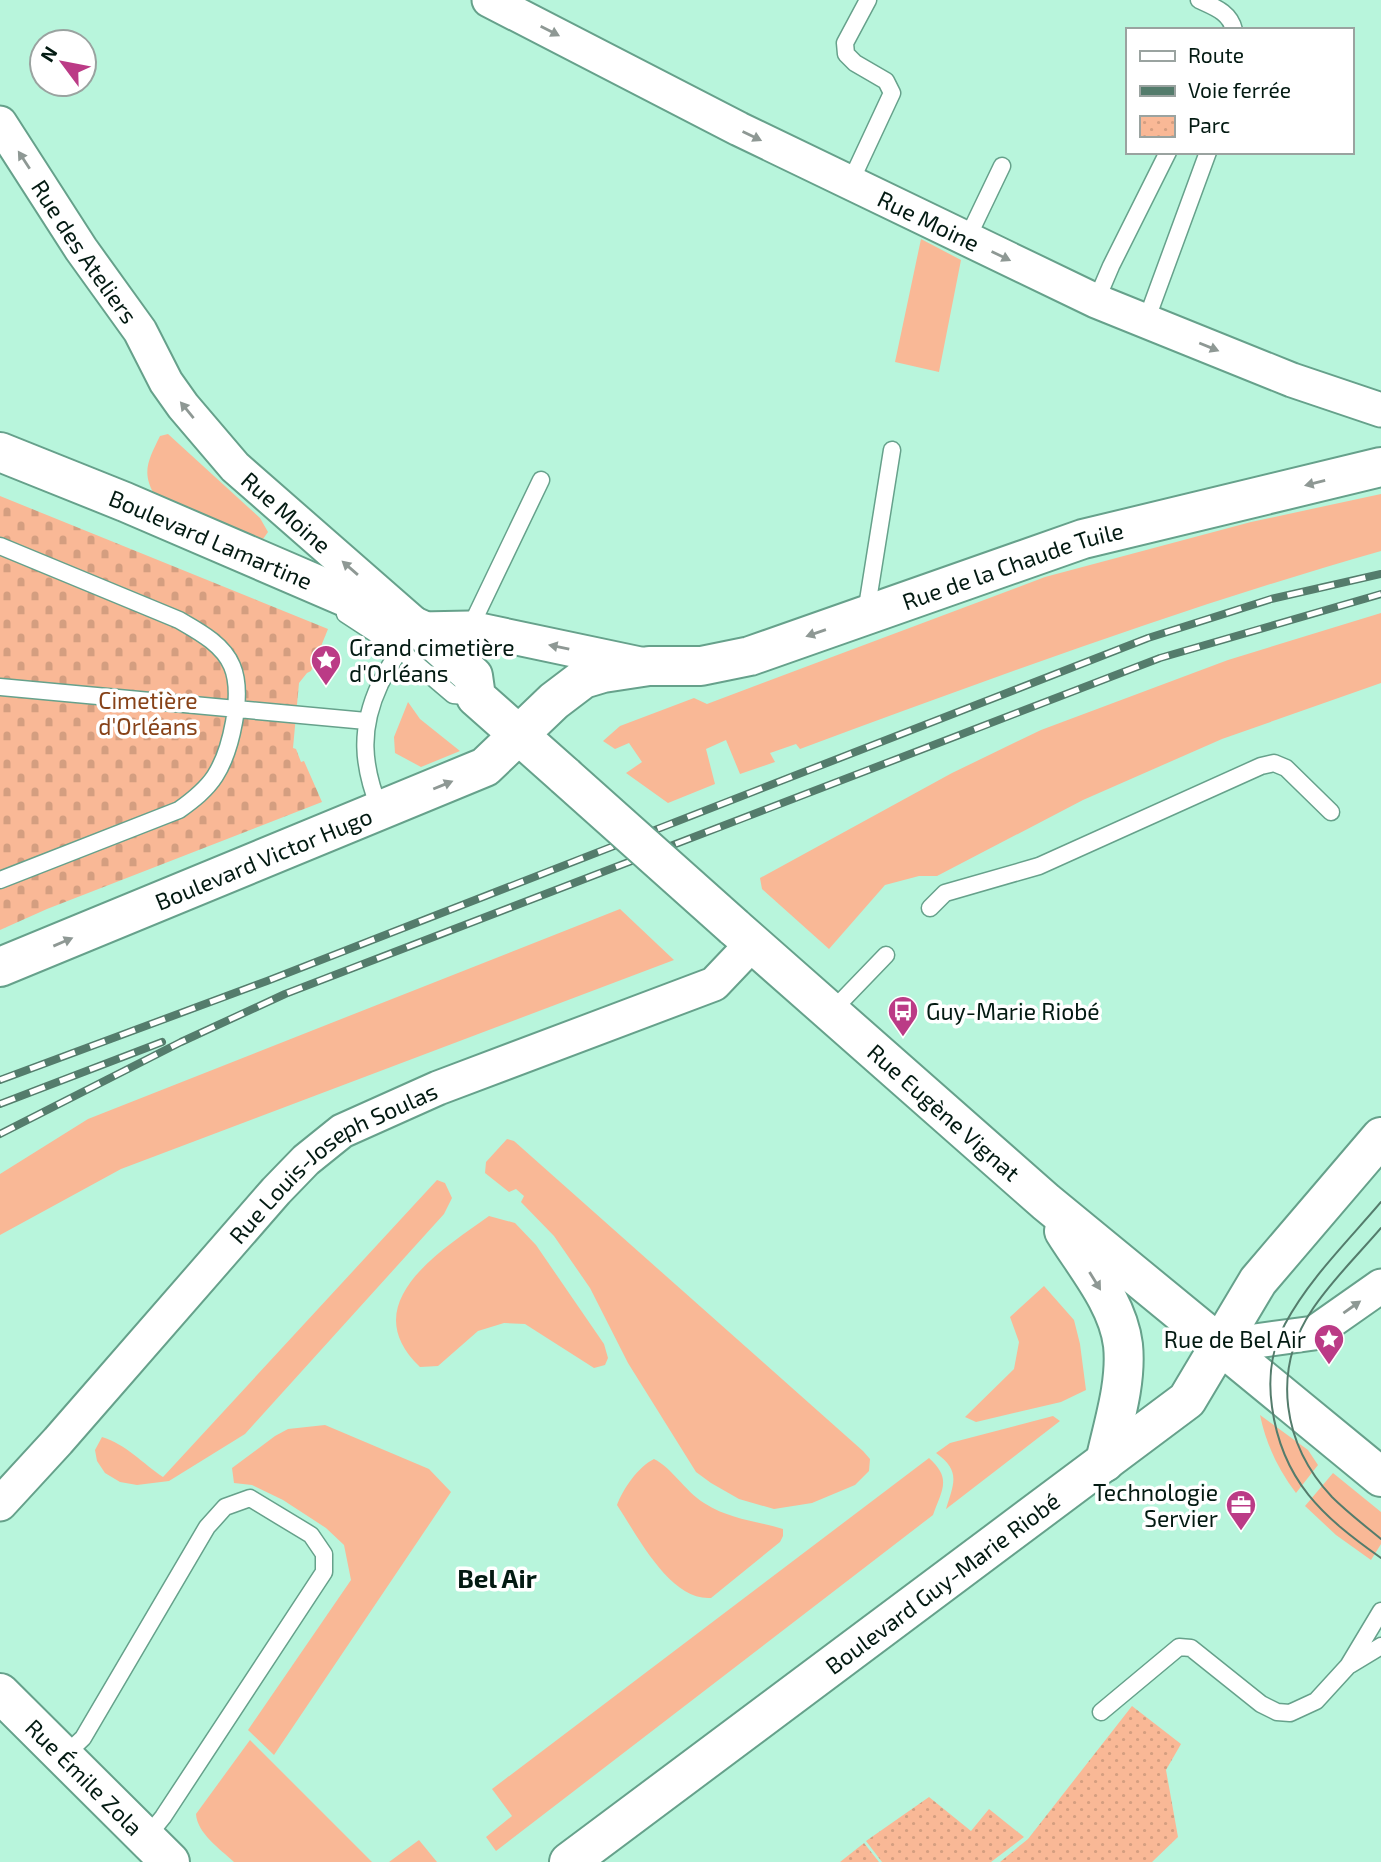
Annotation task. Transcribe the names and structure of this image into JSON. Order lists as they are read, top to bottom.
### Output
{
  "streets": {
    "street": [
      "Rue Moine",
      "Rue des Ateliers",
      "Boulevard Lamartine",
      "Rue de la Chaude Tuile",
      "Boulevard Victor Hugo",
      "Rue Eugène Vignat",
      "Rue Louis-Joseph Soulas",
      "Boulevard Guy-Marie Riobé",
      "Rue Émile Zola"
    ]
  },
  "crossings": [
    ["Rue Moine", "Rue des Ateliers"],
    ["Rue Moine", "Boulevard Lamartine"],
    ["Rue Moine", "Rue de la Chaude Tuile"],
    ["Boulevard Lamartine", "Rue de la Chaude Tuile"],
    ["Boulevard Lamartine", "Boulevard Victor Hugo"],
    ["Boulevard Lamartine", "Rue Eugène Vignat"],
    ["Rue de la Chaude Tuile", "Boulevard Victor Hugo"],
    ["Rue de la Chaude Tuile", "Rue Eugène Vignat"],
    ["Boulevard Victor Hugo", "Rue Eugène Vignat"],
    ["Rue Eugène Vignat", "Rue Louis-Joseph Soulas"],
    ["Rue Eugène Vignat", "Boulevard Guy-Marie Riobé"]
  ],
  "one_way": ["Rue des Ateliers", "Rue de la Chaude Tuile", "Boulevard Victor Hugo"],
  "districts": ["Bel Air"],
  "parks": ["Cimetière d'Orléans"],
  "places": {
    "place": ["Grand cimetière d'Orléans", "Rue de Bel Air"],
    "bus stop": ["Guy-Marie Riobé"],
    "office": ["Technologie Servier"]
  },
  "legend": ["Route", "Voie ferrée", "Parc"],
  "north": "top left"
}
